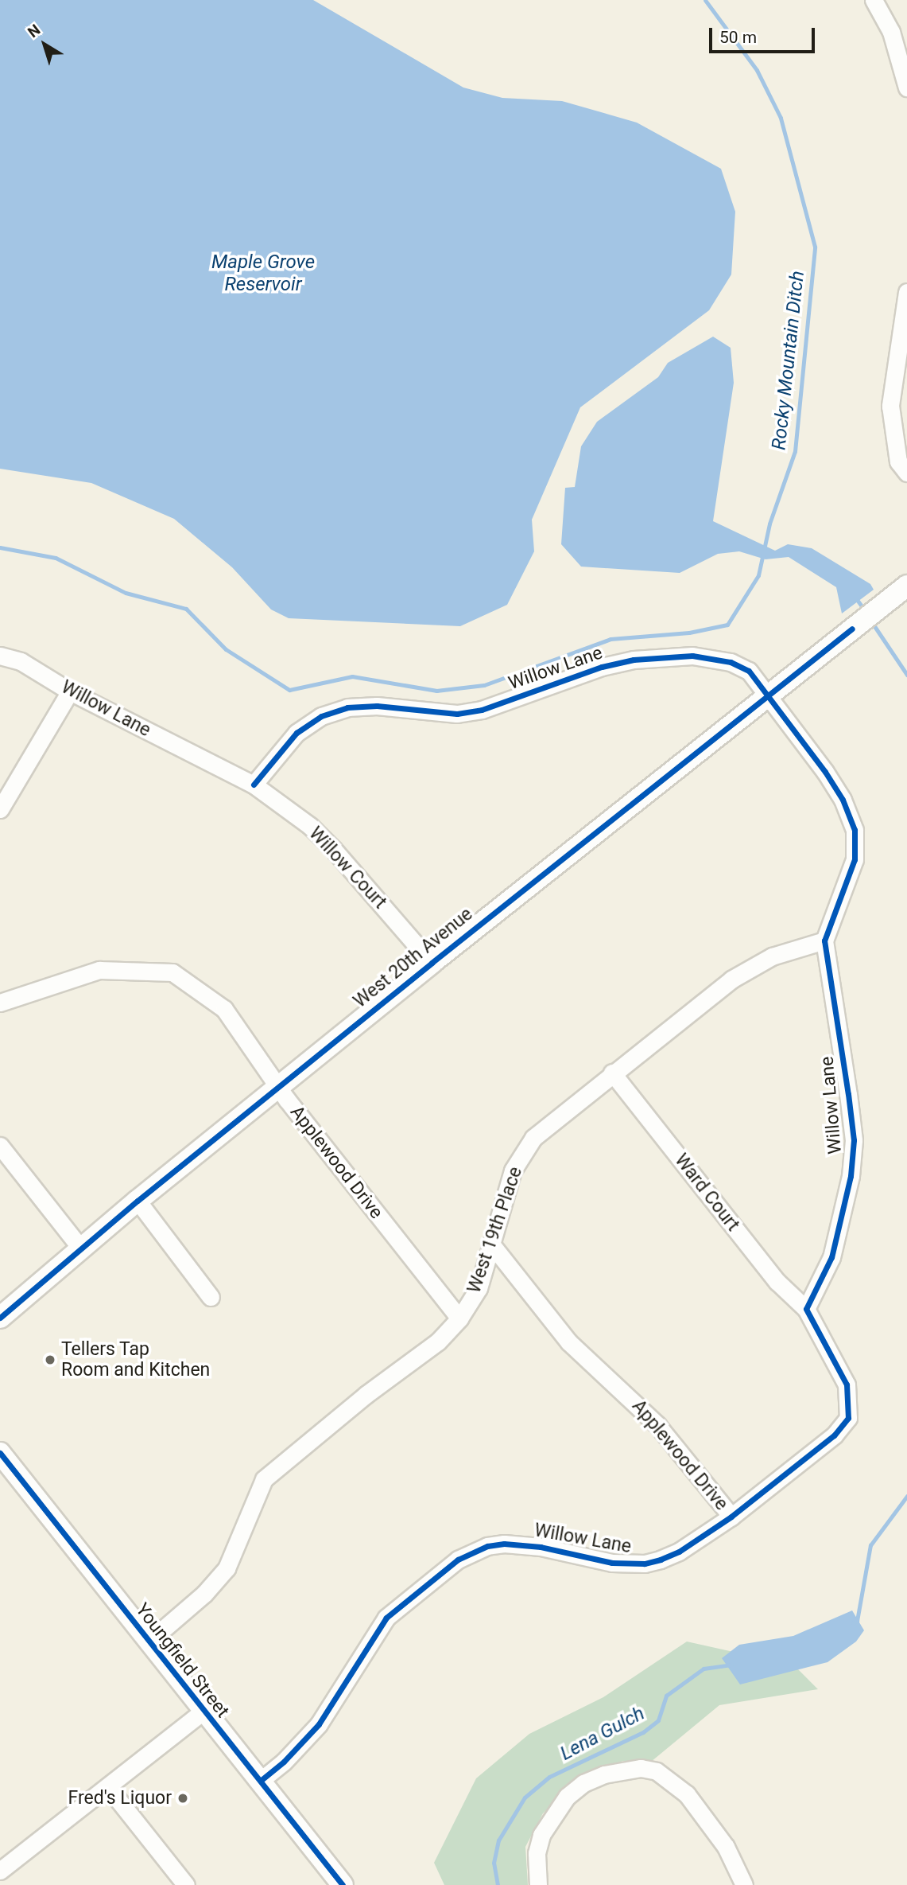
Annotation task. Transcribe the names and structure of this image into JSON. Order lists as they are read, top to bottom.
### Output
{
  "streets": {
    "street": [
      "Willow Lane",
      "Willow Court",
      "West 20th Avenue",
      "Applewood Drive",
      "Ward Court",
      "West 19th Place",
      "Youngfield Street"
    ]
  },
  "crossings": [
    ["Willow Lane", "Willow Court"],
    ["Willow Lane", "West 20th Avenue"],
    ["Willow Lane", "Applewood Drive"],
    ["Willow Lane", "Ward Court"],
    ["Willow Lane", "West 19th Place"],
    ["Willow Lane", "Youngfield Street"],
    ["Willow Court", "West 20th Avenue"],
    ["West 20th Avenue", "Applewood Drive"],
    ["Applewood Drive", "West 19th Place"],
    ["Ward Court", "West 19th Place"],
    ["West 19th Place", "Youngfield Street"]
  ],
  "water": ["Maple Grove Reservoir", "Rocky Mountain Ditch", "Lena Gulch"],
  "places": ["Tellers Tap Room and Kitchen", "Fred's Liquor"],
  "scale_bar": "50 m",
  "north": "top left"
}
